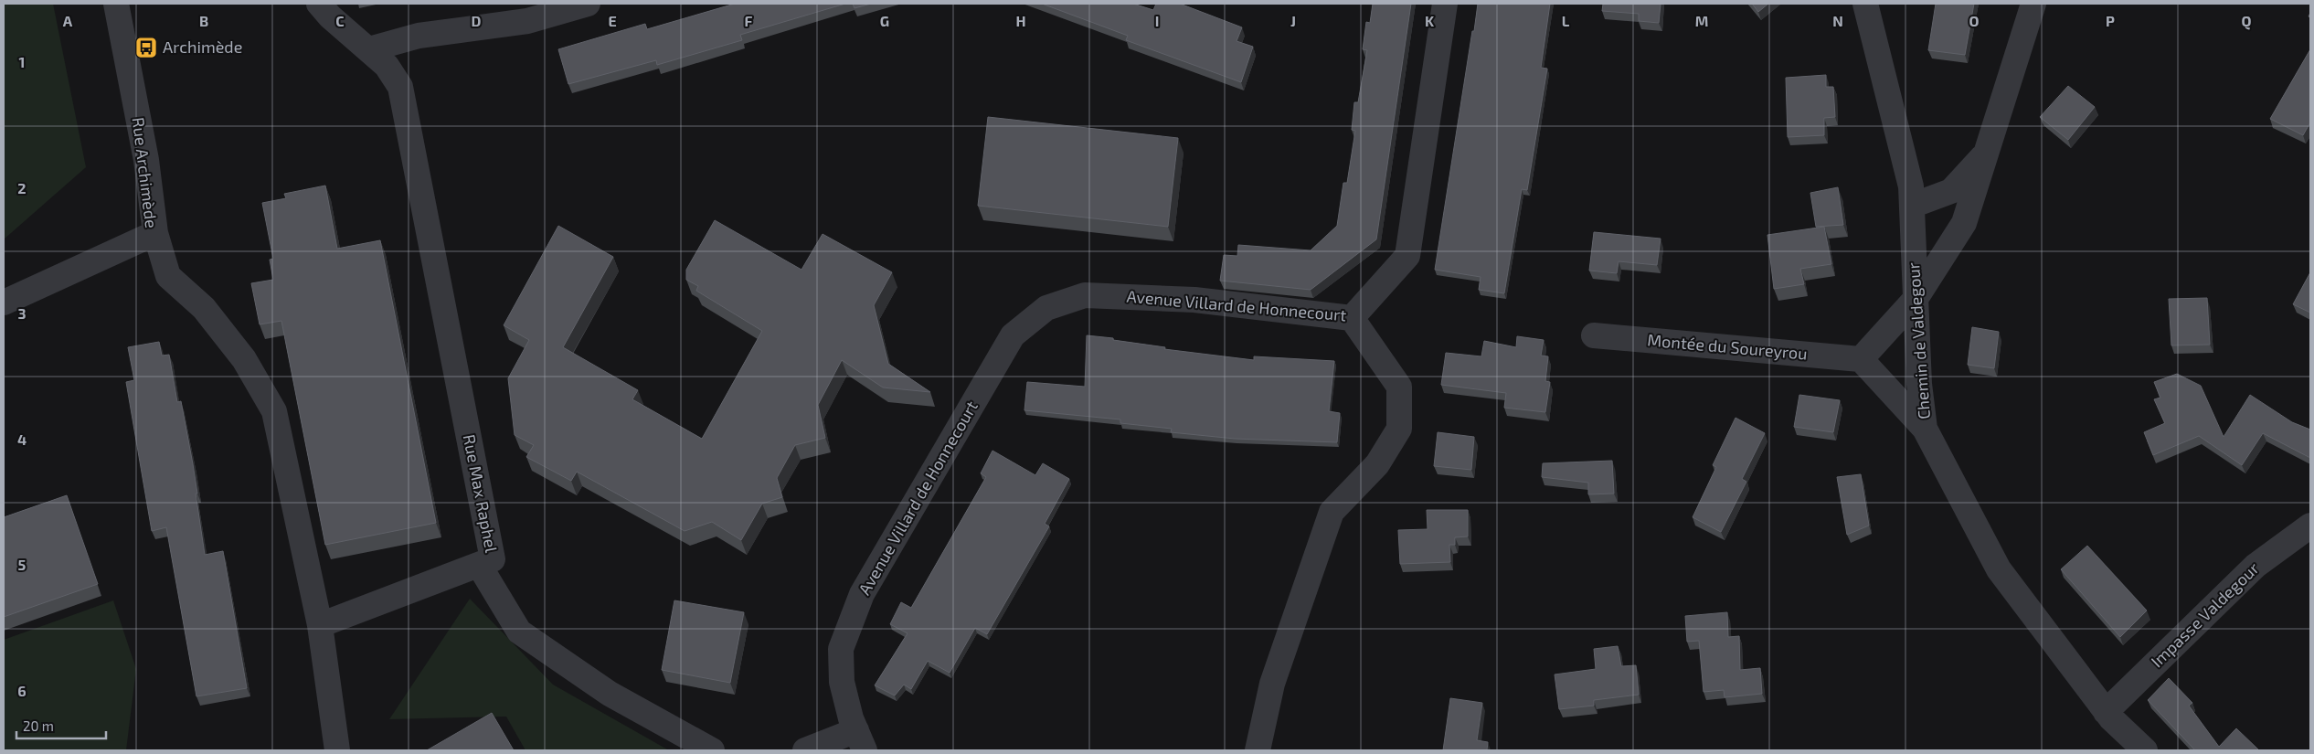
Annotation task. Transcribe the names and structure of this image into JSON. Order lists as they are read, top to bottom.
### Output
{
  "streets": {
    "street": [
      "Rue Archimède",
      "Avenue Villard de Honnecourt",
      "Chemin de Valdegour",
      "Montée du Soureyrou",
      "Rue Max Raphel",
      "Impasse Valdegour"
    ]
  },
  "crossings": [
    ["Chemin de Valdegour", "Impasse Valdegour"]
  ],
  "places": {
    "bus stop": ["Archimède"]
  },
  "scale_bar": "20 m",
  "grid": {
    "columns": [
      "A",
      "B",
      "C",
      "D",
      "E",
      "F",
      "G",
      "H",
      "I",
      "J",
      "K",
      "L",
      "M",
      "N",
      "O",
      "P",
      "Q"
    ],
    "rows": [
      "1",
      "2",
      "3",
      "4",
      "5",
      "6"
    ]
  }
}
